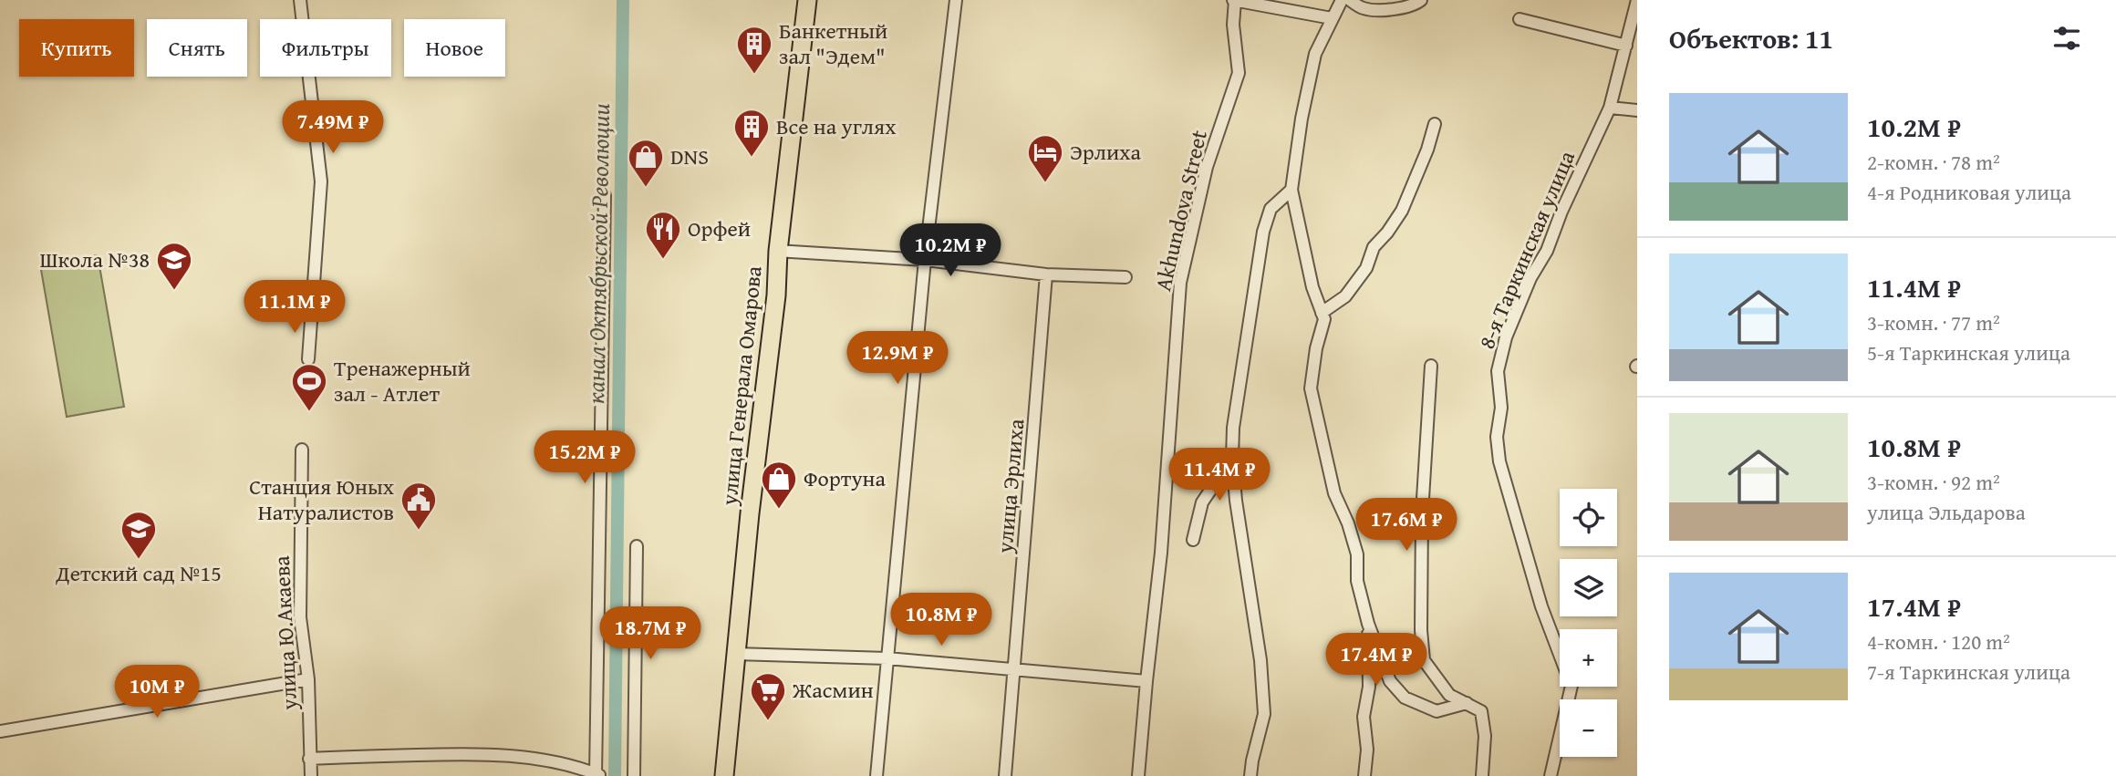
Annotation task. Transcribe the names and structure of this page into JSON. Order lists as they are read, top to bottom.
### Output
{
  "streets": {
    "main road": ["улица Генерала Омарова"],
    "street": [
      "Akhundova Street",
      "8-я Таркинская улица",
      "улица Эрлиха",
      "улица Ю.Акаева"
    ]
  },
  "water": ["канал Октябрьской Революции"],
  "places": {
    "building": ["Банкетный зал \"Эдем\"", "Все на углях"],
    "hotel": ["Эрлиха"],
    "shop": ["DNS", "Фортуна"],
    "restaurant": ["Орфей"],
    "school or university": ["Школа №38", "Детский сад №15"],
    "sports": ["Тренажерный зал - Атлет"],
    "public building": ["Станция Юных Натуралистов"],
    "supermarket": ["Жасмин"]
  },
  "page": {
    "heading": "Объектов: 11",
    "chip": [
      "Купить",
      "Снять",
      "Фильтры",
      "Новое"
    ],
    "list": [
      {
        "name": "10.2M ₽",
        "note": "2-комн. · 78 m² · 4-я Родниковая улица"
      },
      {
        "name": "11.4M ₽",
        "note": "3-комн. · 77 m² · 5-я Таркинская улица"
      },
      {
        "name": "10.8M ₽",
        "note": "3-комн. · 92 m² · улица Эльдарова"
      },
      {
        "name": "17.4M ₽",
        "note": "4-комн. · 120 m² · 7-я Таркинская улица"
      }
    ],
    "price": [
      "7.49M ₽",
      "10.2M ₽",
      "11.1M ₽",
      "12.9M ₽",
      "15.2M ₽",
      "11.4M ₽",
      "17.6M ₽",
      "10.8M ₽",
      "18.7M ₽",
      "17.4M ₽",
      "10M ₽"
    ],
    "map_buttons": ["+", "−"]
  }
}
